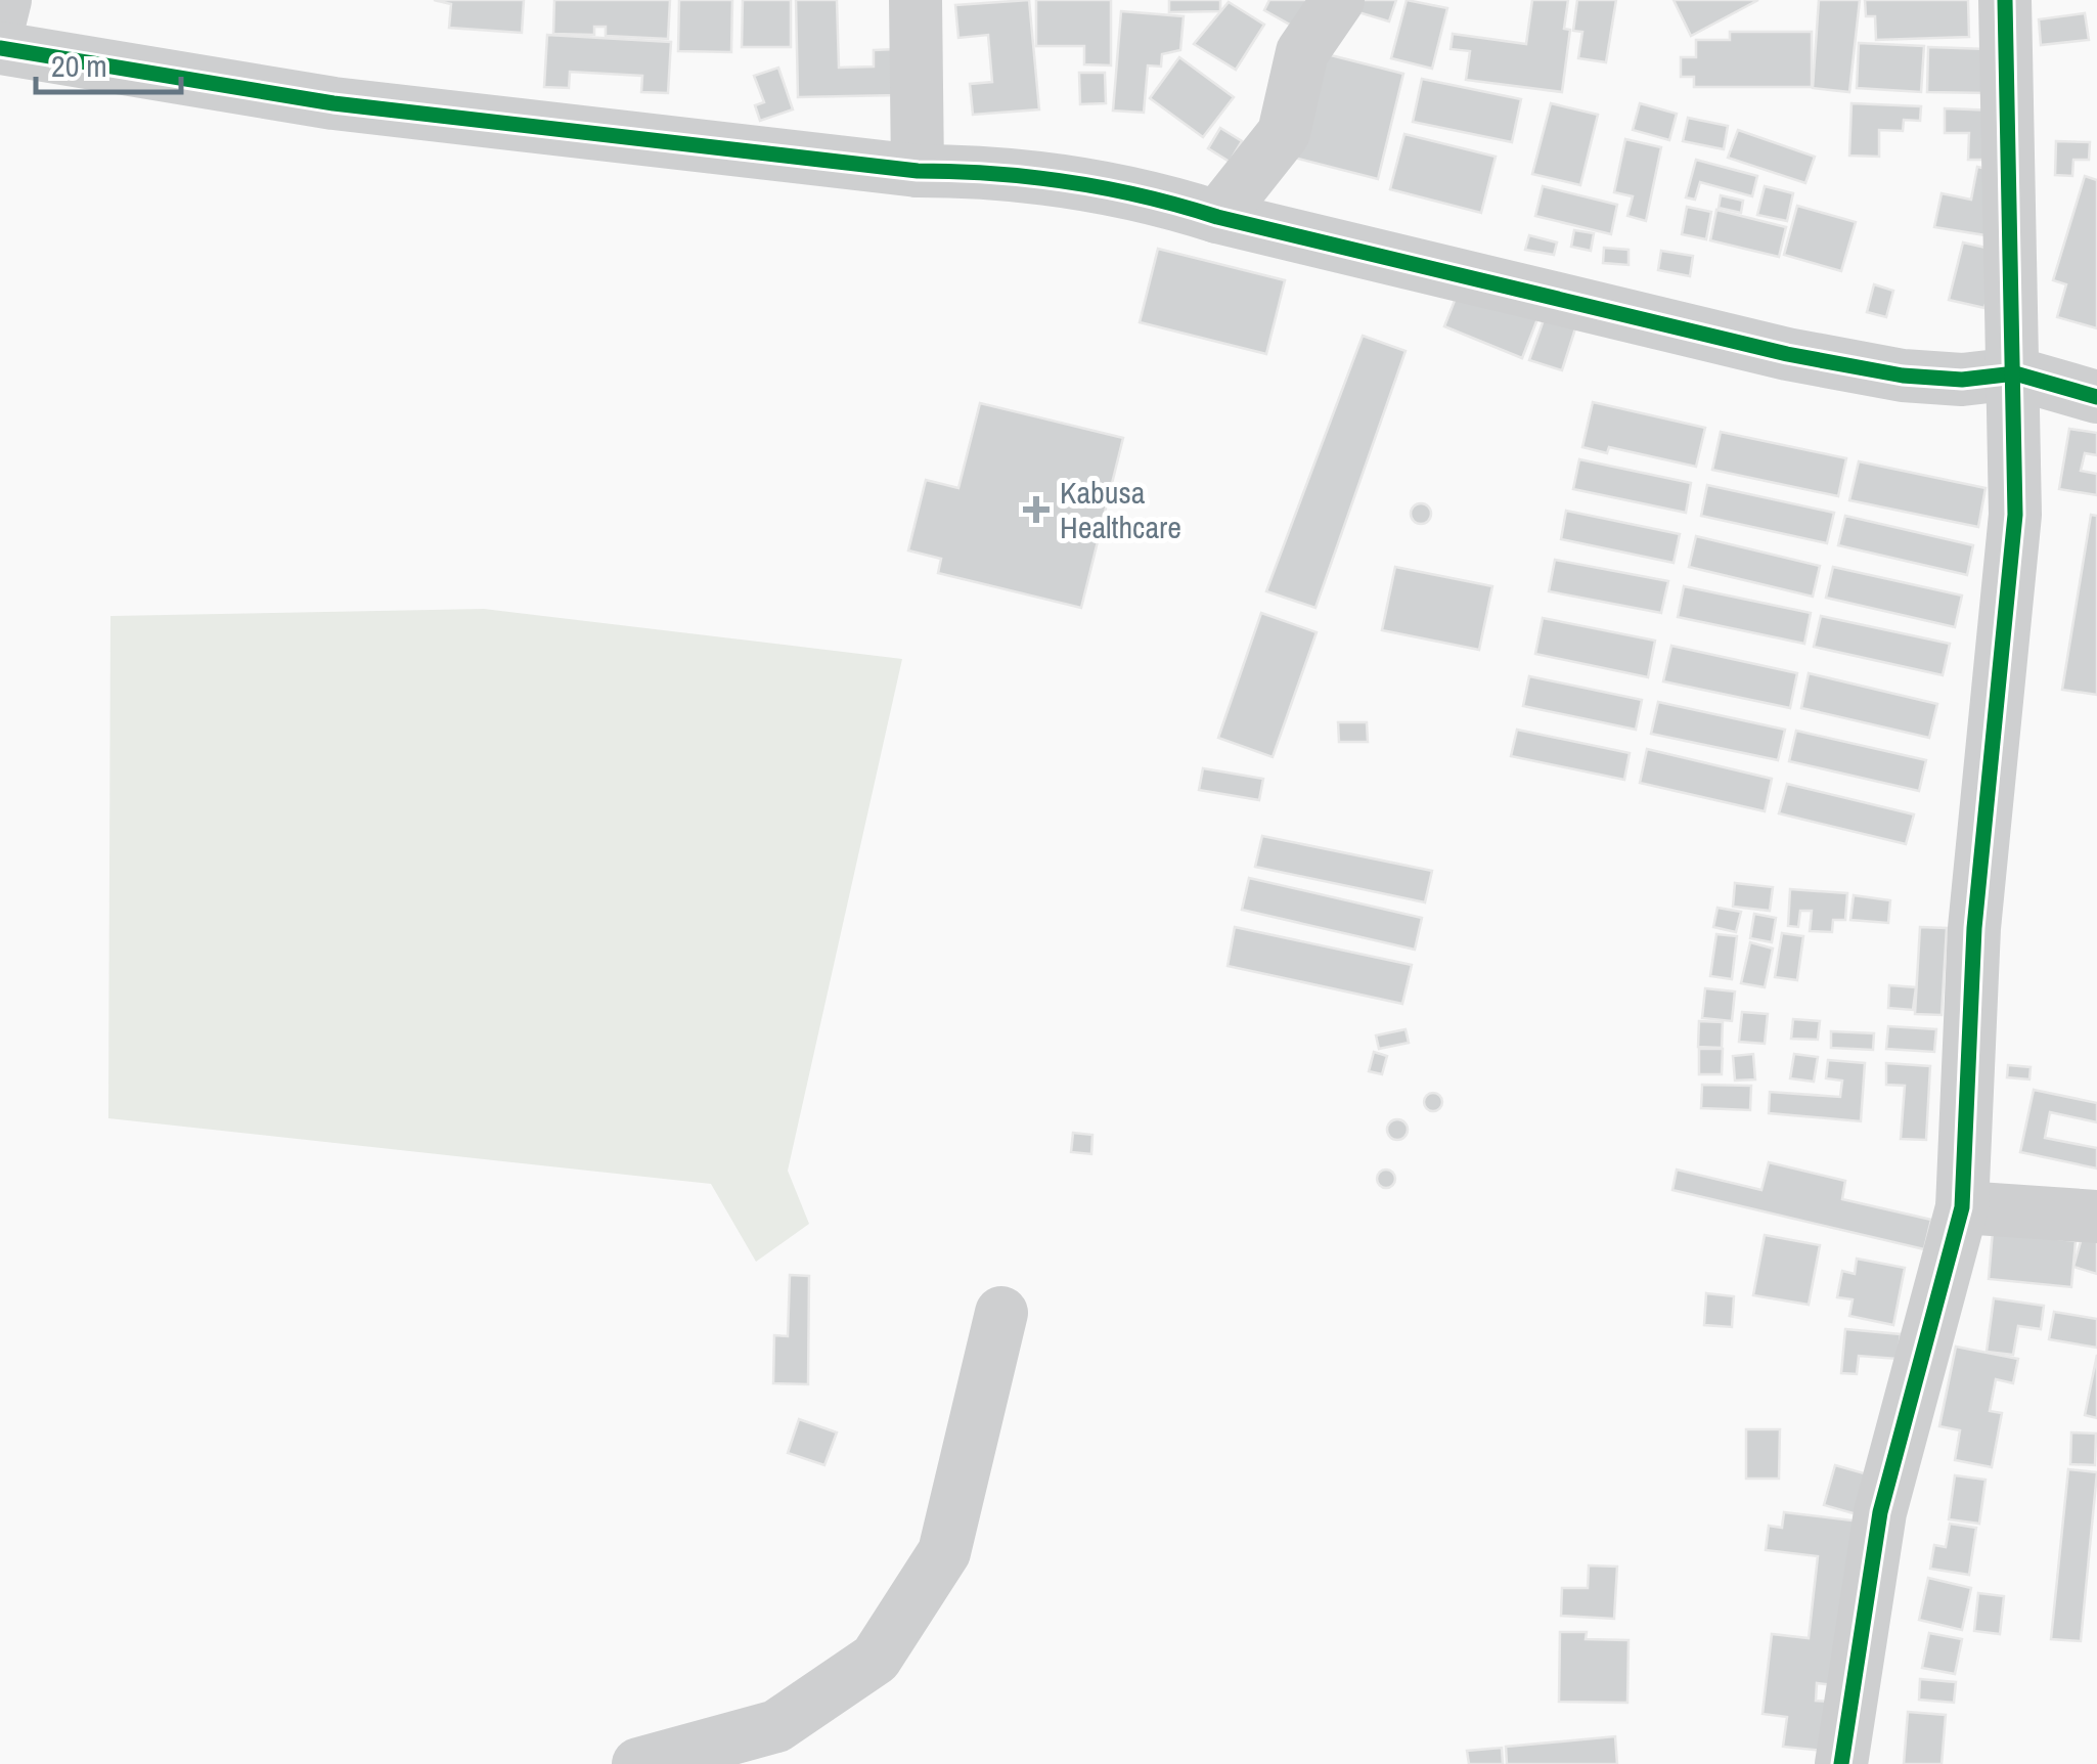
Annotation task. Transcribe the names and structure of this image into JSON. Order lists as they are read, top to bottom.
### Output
{
  "places": {
    "health": ["Kabusa Healthcare"]
  },
  "scale_bar": "20 m"
}
